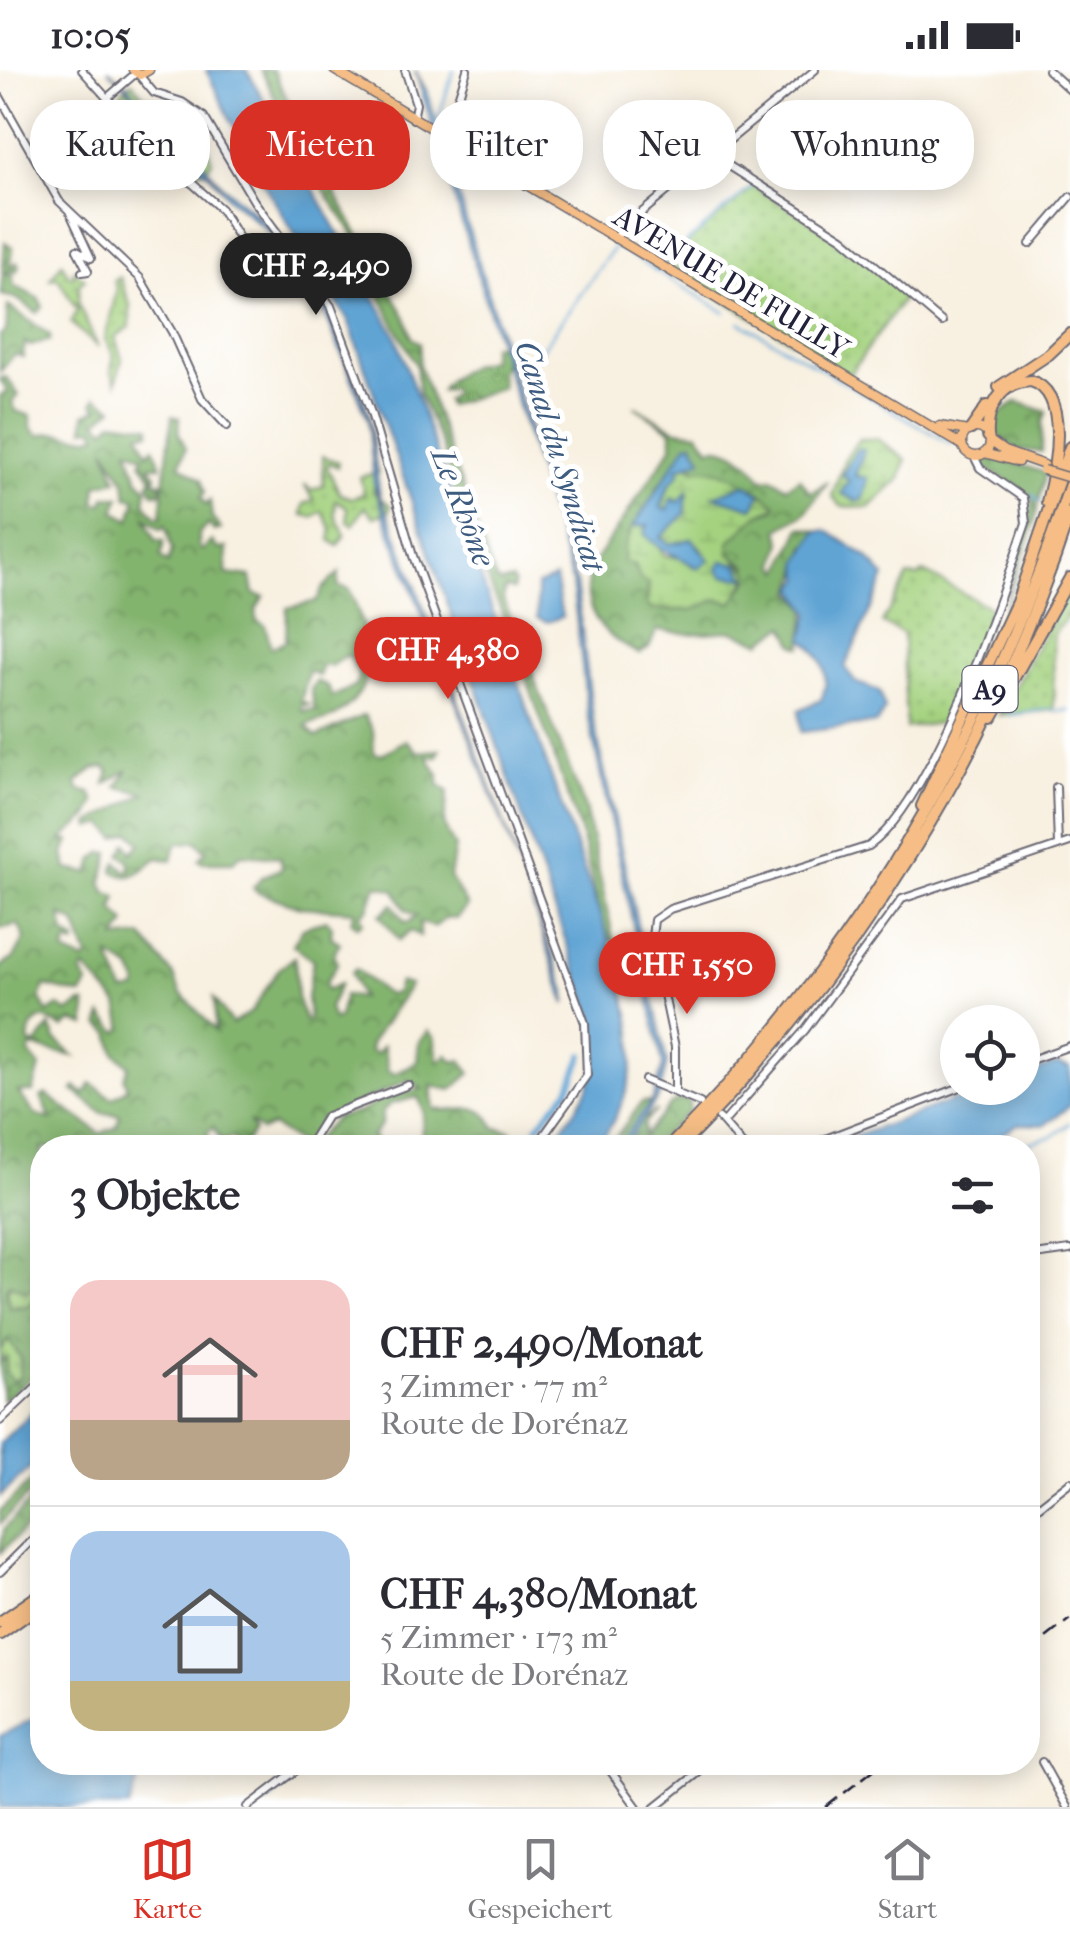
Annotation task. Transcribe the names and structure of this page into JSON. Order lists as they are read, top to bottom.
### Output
{
  "streets": {
    "highway": ["A9"],
    "main road": ["AVENUE DE FULLY"]
  },
  "water": ["Canal du Syndicat", "Le Rhône"],
  "page": {
    "status": "10:05",
    "chip": [
      "Kaufen",
      "Mieten",
      "Filter",
      "Neu",
      "Wohnung"
    ],
    "price": ["CHF 2,490", "CHF 4,380", "CHF 1,550"],
    "heading": "3 Objekte",
    "list": [
      {
        "name": "CHF 2,490/Monat",
        "note": "3 Zimmer · 77 m² · Route de Dorénaz"
      },
      {
        "name": "CHF 4,380/Monat",
        "note": "5 Zimmer · 173 m² · Route de Dorénaz"
      }
    ],
    "tabs": ["Karte", "Gespeichert", "Start"]
  }
}
